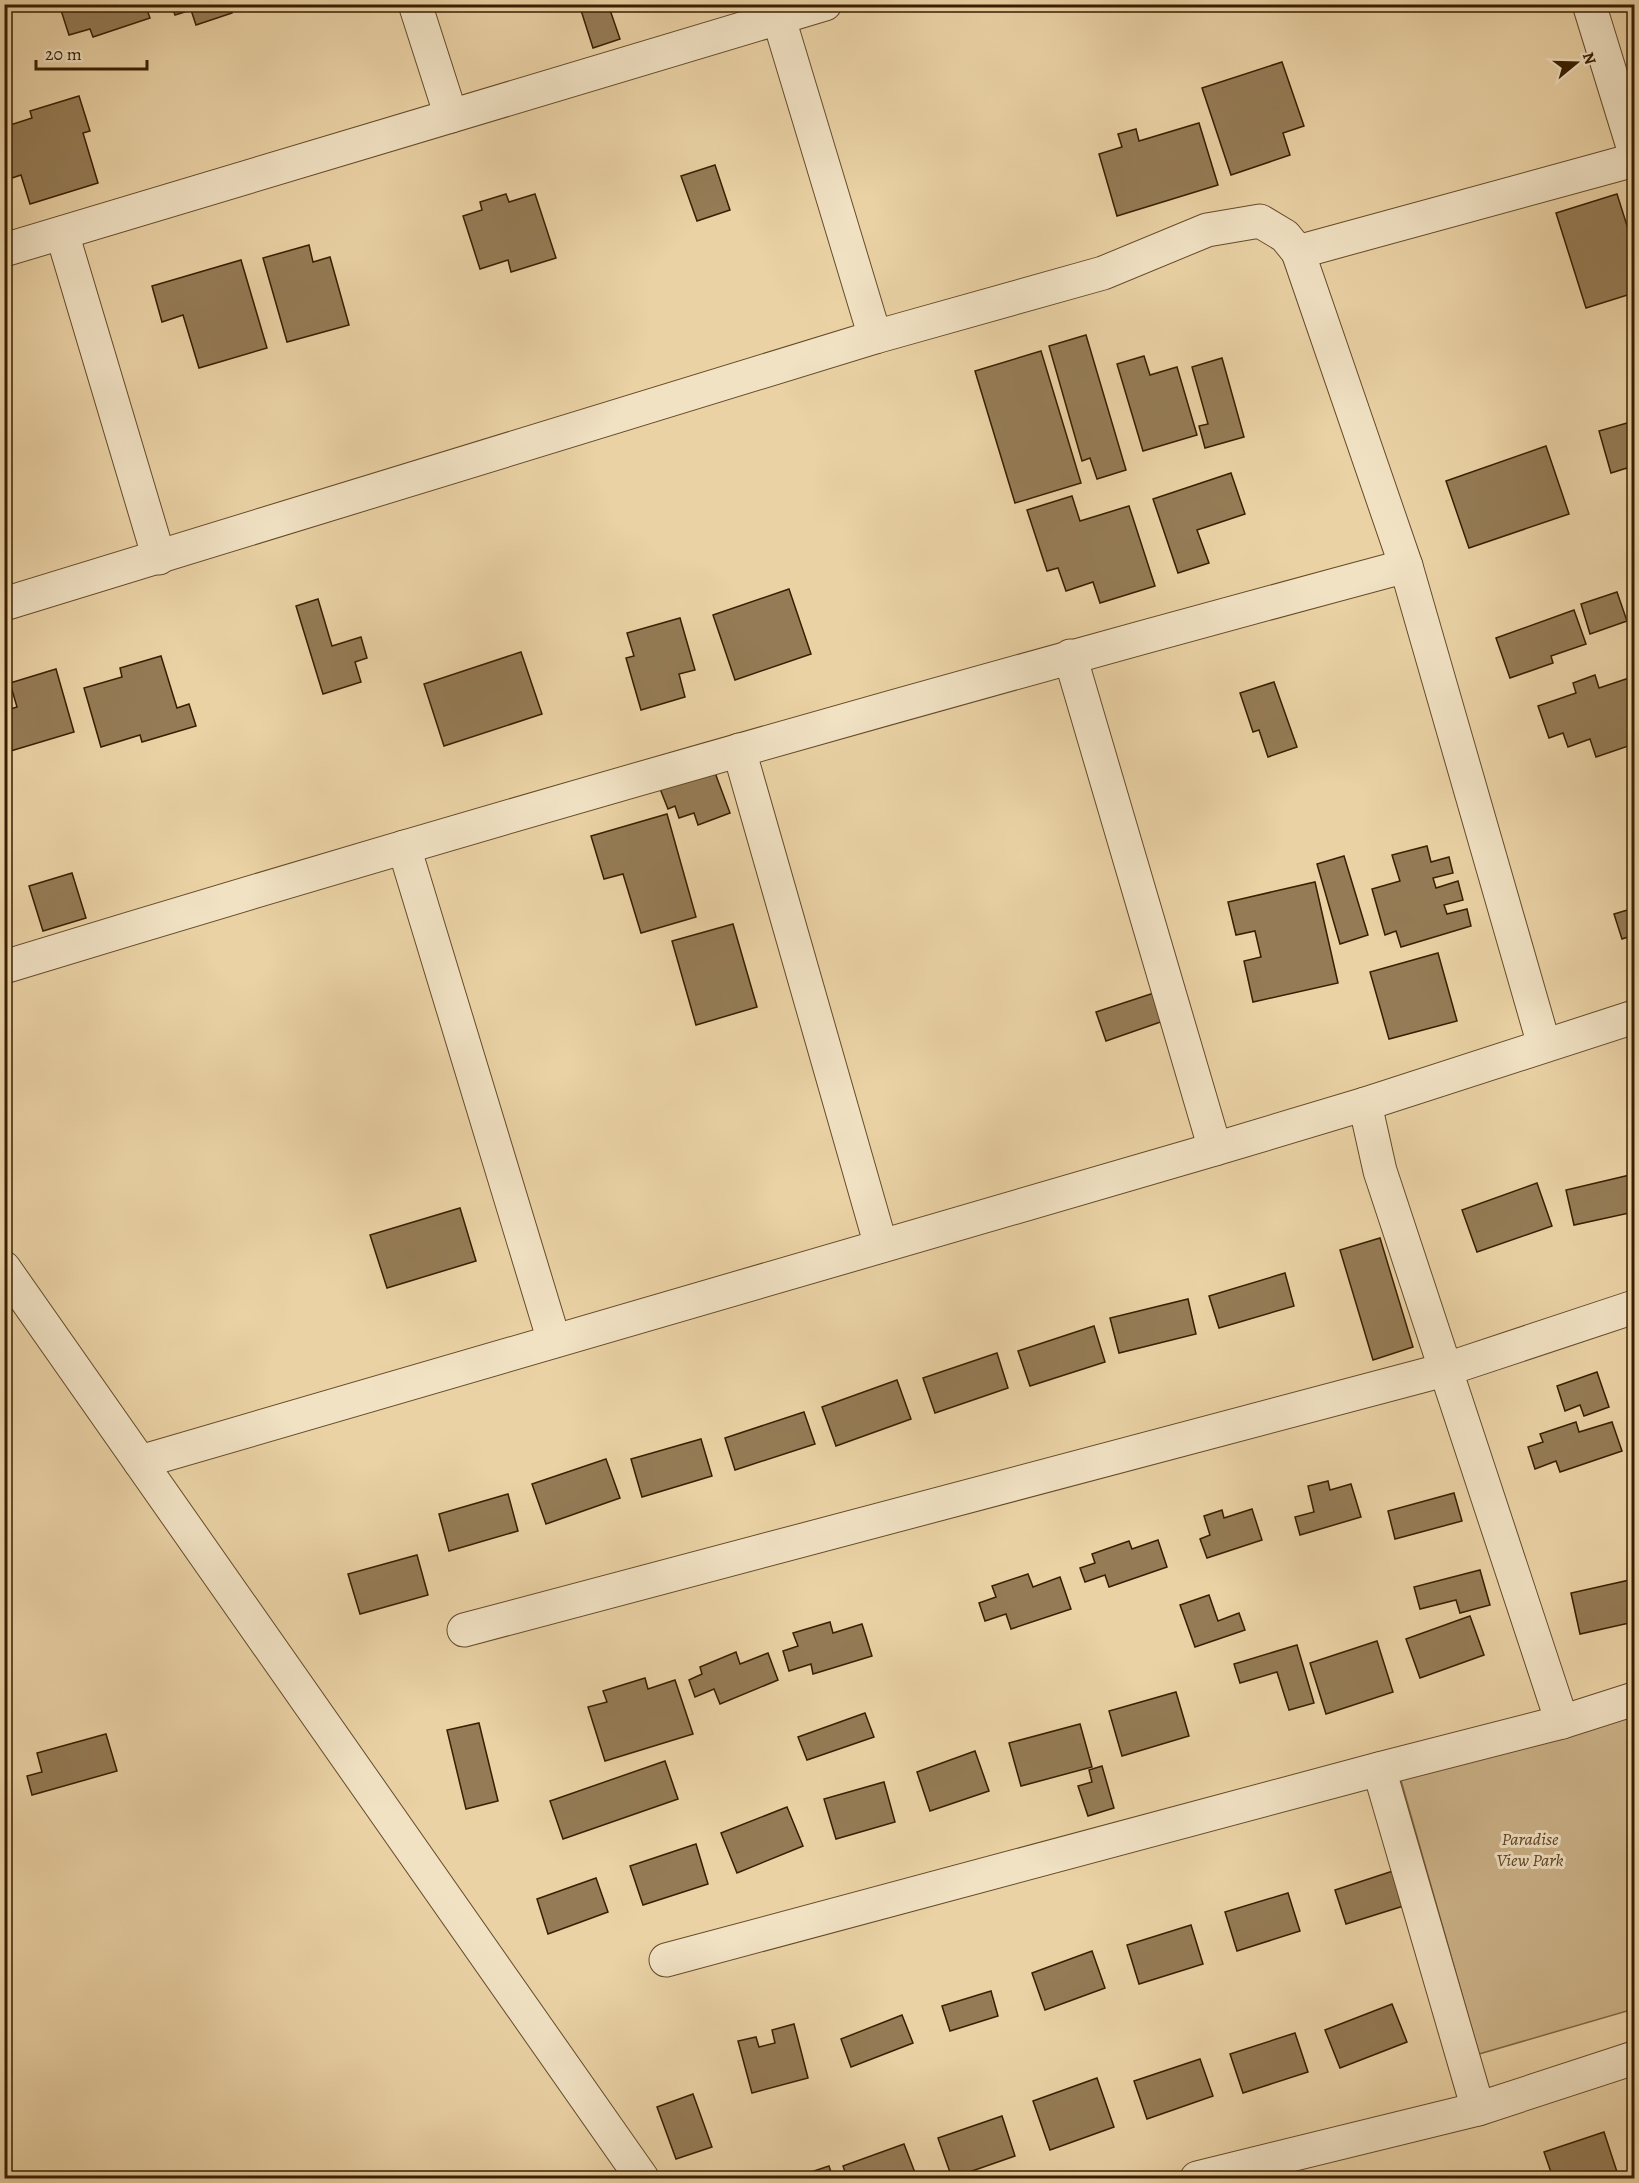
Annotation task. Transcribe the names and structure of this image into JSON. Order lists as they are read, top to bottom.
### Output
{
  "parks": ["Paradise View Park"],
  "scale_bar": "20 m",
  "north": "right"
}
